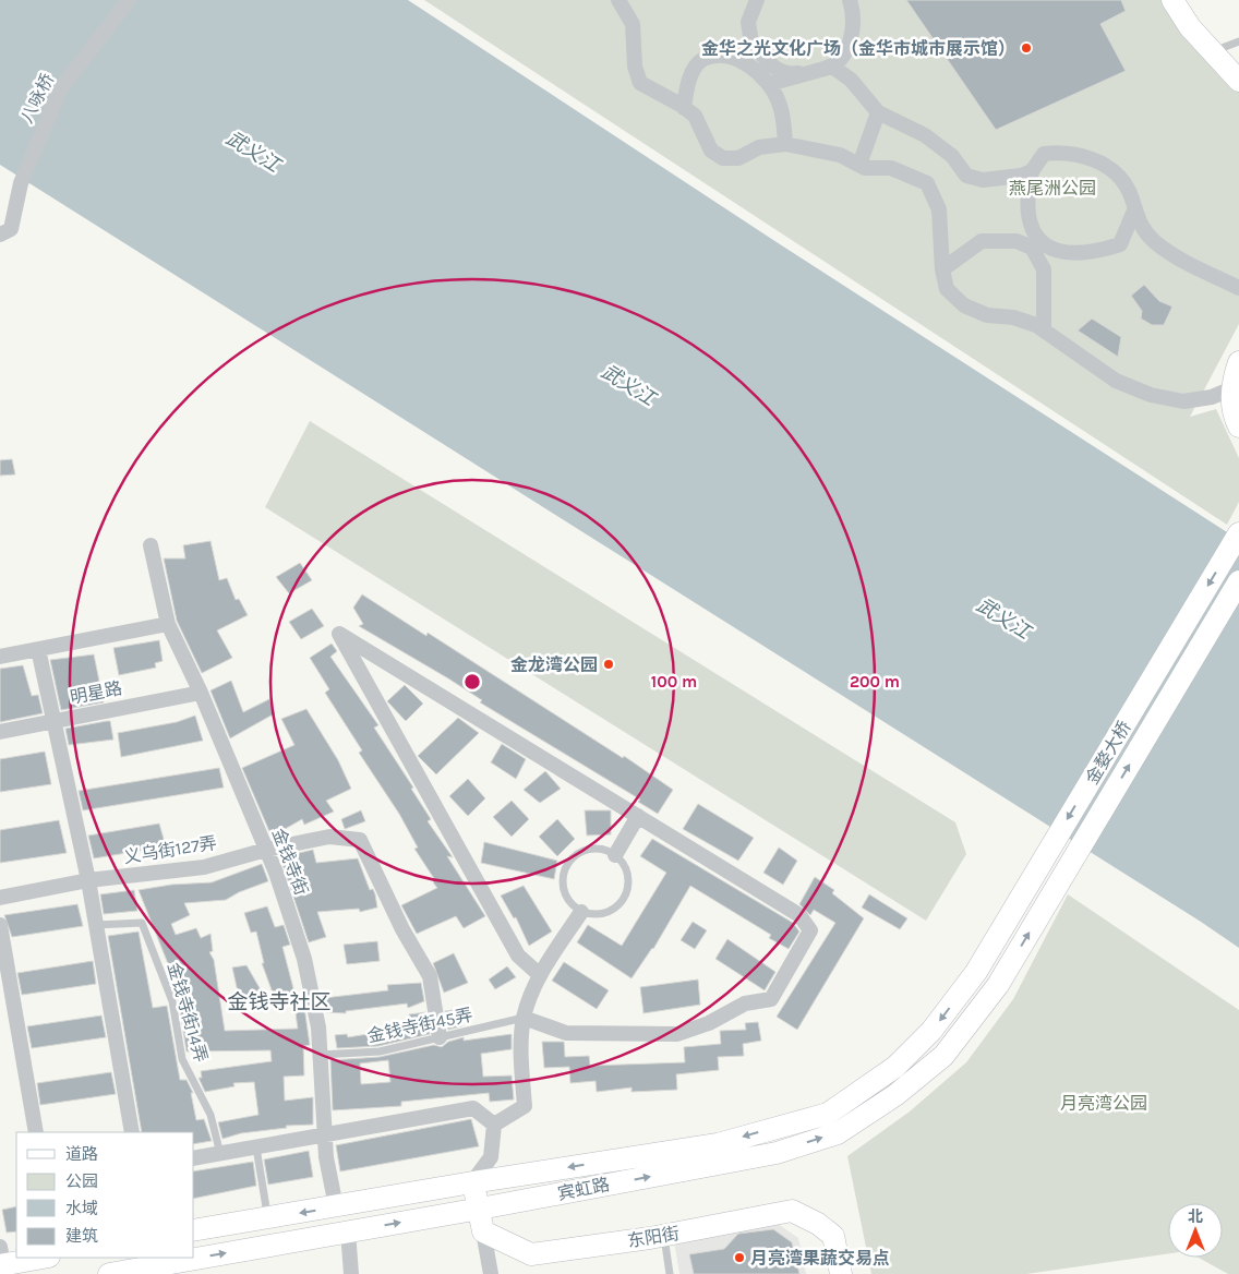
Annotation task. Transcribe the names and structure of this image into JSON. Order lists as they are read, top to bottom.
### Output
{
  "streets": {
    "main road": ["金婺大桥", "宾虹路", "东阳街"],
    "street": [
      "八咏桥",
      "明星路",
      "义乌街127弄",
      "金钱寺街"
    ],
    "lane": ["金钱寺街14弄", "金钱寺街45弄"]
  },
  "crossings": [
    ["明星路", "金钱寺街"],
    ["金婺大桥", "宾虹路"],
    ["义乌街127弄", "金钱寺街"],
    ["义乌街127弄", "金钱寺街45弄"],
    ["金钱寺街", "金钱寺街45弄"],
    ["金钱寺街", "宾虹路"]
  ],
  "districts": ["金钱寺社区"],
  "water": ["武义江"],
  "parks": ["燕尾洲公园", "月亮湾公园"],
  "places": ["金华之光文化广场（金华市城市展示馆）", "金龙湾公园", "月亮湾果蔬交易点"],
  "legend": [
    "道路",
    "公园",
    "水域",
    "建筑"
  ],
  "north": "top",
  "rings": ["100 m", "200 m"]
}
